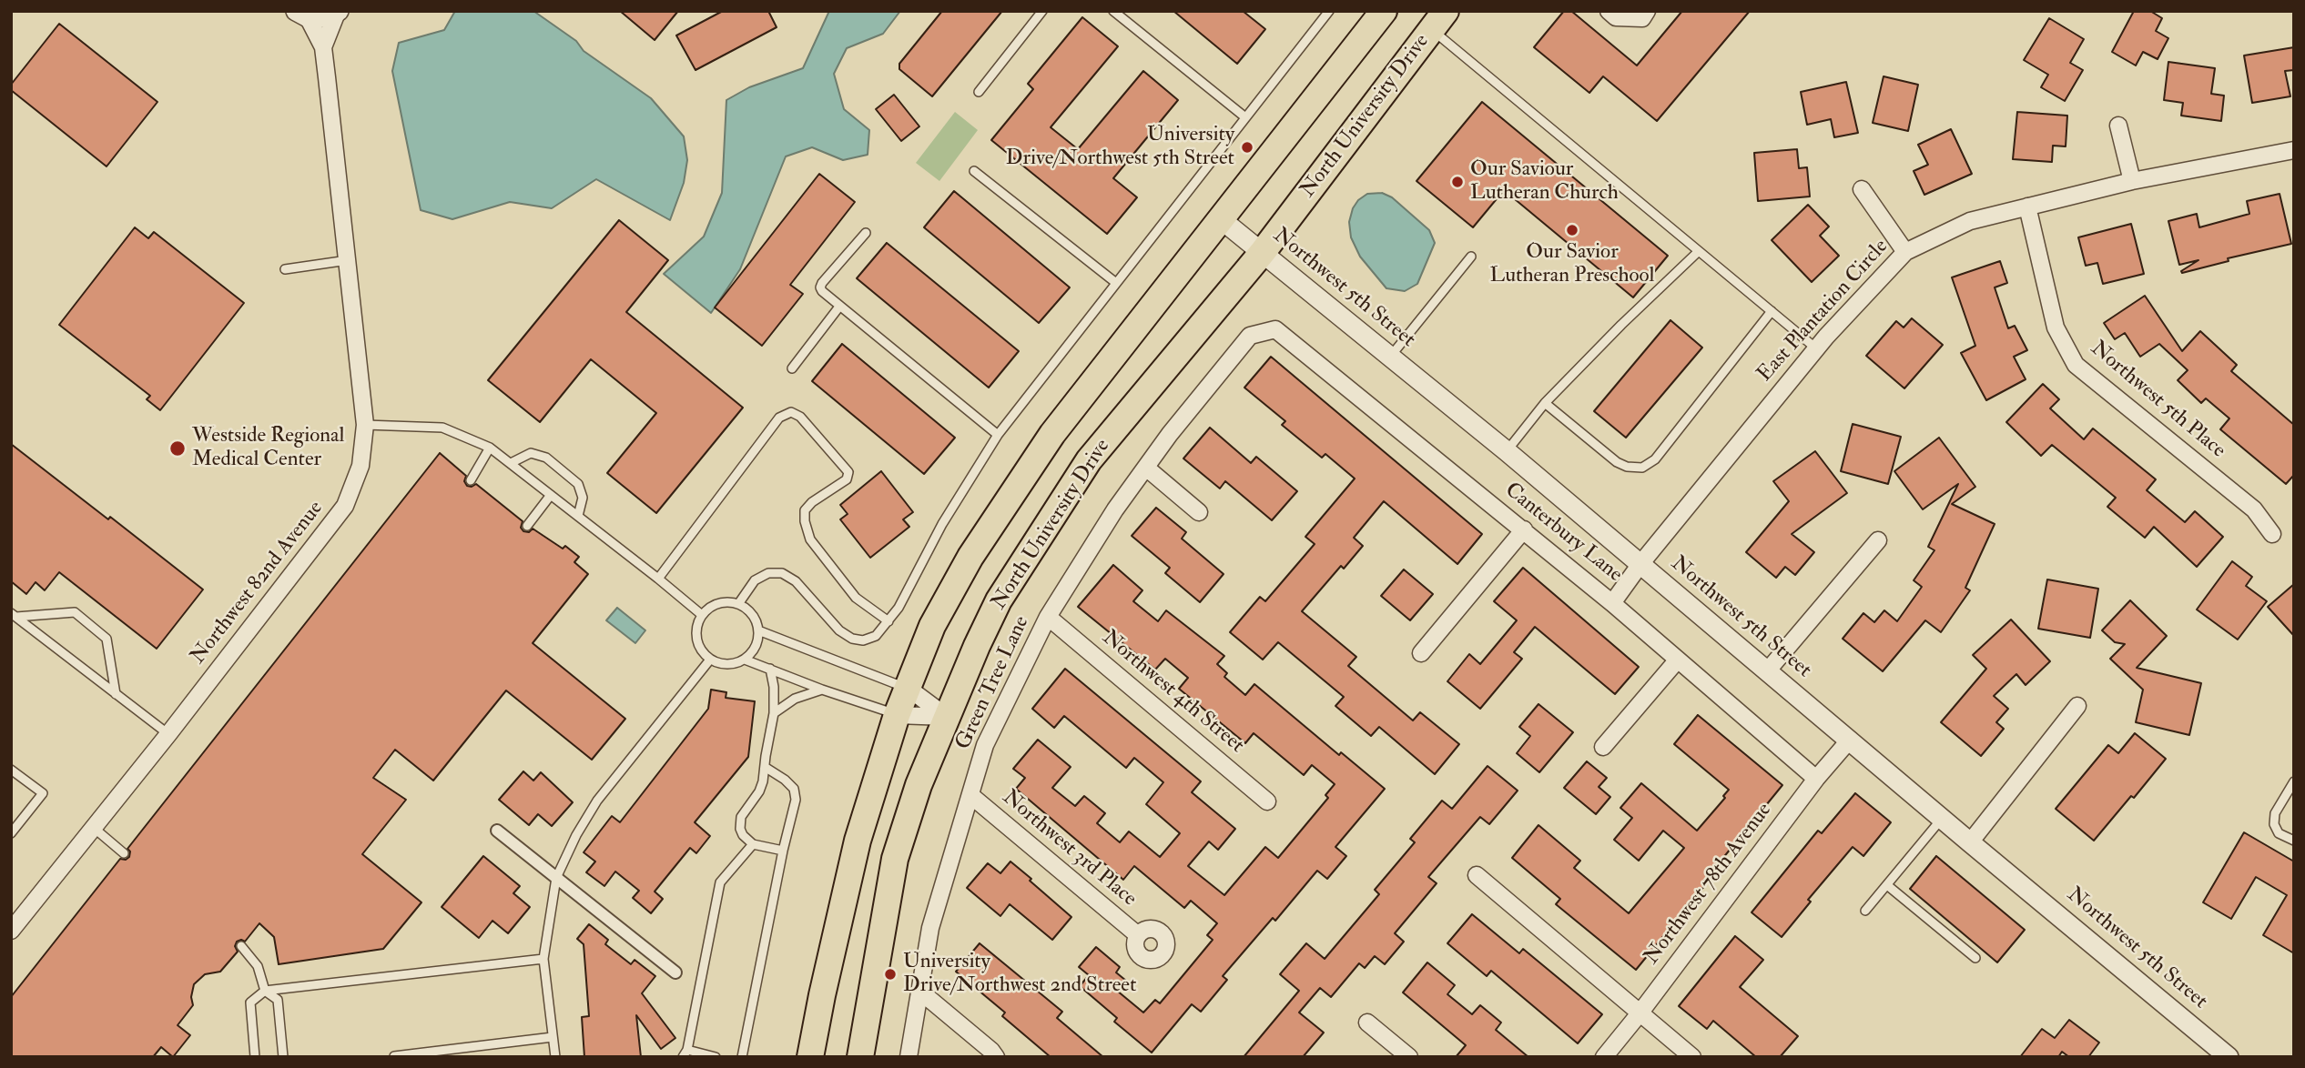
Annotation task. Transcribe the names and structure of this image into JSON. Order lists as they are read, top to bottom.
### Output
{
  "streets": {
    "main road": ["North University Drive"],
    "street": [
      "Northwest 5th Street",
      "East Plantation Circle",
      "Northwest 5th Place",
      "Canterbury Lane",
      "Northwest 82nd Avenue",
      "Green Tree Lane",
      "Northwest 4th Street",
      "Northwest 3rd Place",
      "Northwest 78th Avenue"
    ]
  },
  "crossings": [
    ["North University Drive", "Northwest 5th Street"],
    ["Northwest 5th Street", "East Plantation Circle"],
    ["Northwest 5th Street", "Northwest 78th Avenue"],
    ["East Plantation Circle", "Northwest 5th Place"],
    ["East Plantation Circle", "Canterbury Lane"],
    ["Canterbury Lane", "Green Tree Lane"],
    ["Canterbury Lane", "Northwest 78th Avenue"],
    ["Green Tree Lane", "Northwest 4th Street"],
    ["Green Tree Lane", "Northwest 3rd Place"]
  ],
  "places": [
    "University Drive/Northwest 5th Street",
    "Our Saviour Lutheran Church",
    "Our Savior Lutheran Preschool",
    "Westside Regional Medical Center",
    "University Drive/Northwest 2nd Street"
  ]
}
